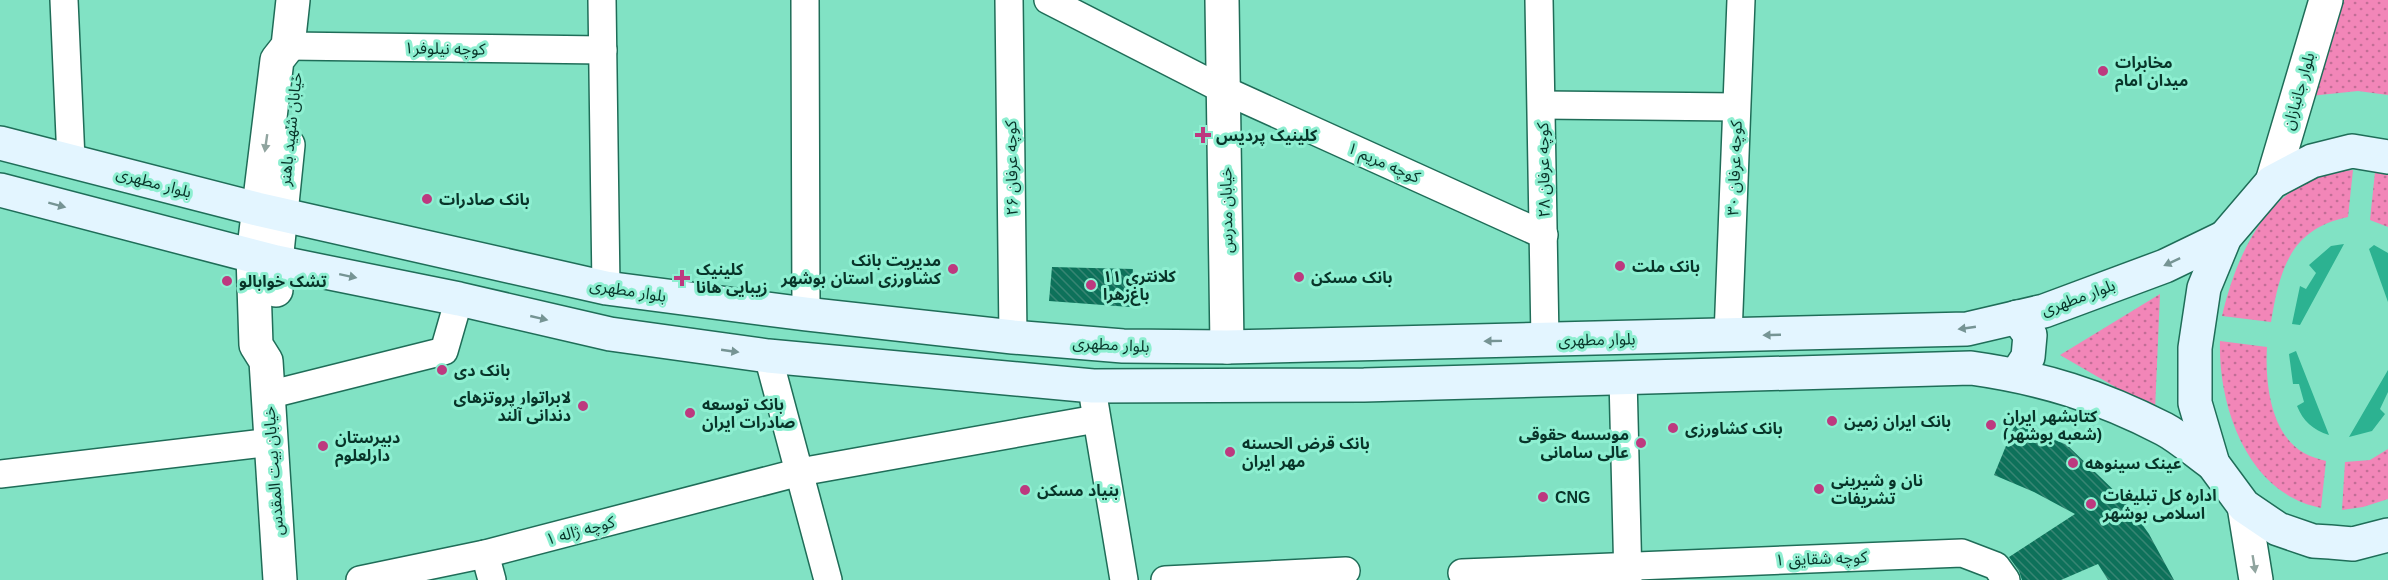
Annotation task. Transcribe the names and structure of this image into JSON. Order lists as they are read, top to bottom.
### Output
{
  "streets": {
    "main road": ["بلوار مطهری"],
    "street": [
      "کوچه نیلوفر۱",
      "بلوار جانبازان",
      "خیابان شهید باهنر",
      "کوچه مریم ۱",
      "کوچه عرفان ۲۶",
      "کوچه عرفان ۳۰",
      "کوچه عرفان ۲۸",
      "خیابان مدرس",
      "خیابان بیت المقدس",
      "کوچه ژاله ۱",
      "کوچه شقایق ۱"
    ]
  },
  "crossings": [
    ["کوچه نیلوفر۱", "خیابان شهید باهنر"],
    ["خیابان شهید باهنر", "بلوار مطهری"],
    ["خیابان شهید باهنر", "خیابان بیت المقدس"],
    ["کوچه مریم ۱", "کوچه عرفان ۲۸"],
    ["کوچه مریم ۱", "خیابان مدرس"],
    ["کوچه عرفان ۲۶", "بلوار مطهری"],
    ["کوچه عرفان ۳۰", "بلوار مطهری"],
    ["کوچه عرفان ۲۸", "بلوار مطهری"],
    ["بلوار مطهری", "خیابان مدرس"],
    ["بلوار مطهری", "خیابان بیت المقدس"]
  ],
  "places": {
    "other": [
      "مخابرات میدان امام",
      "بانک صادرات",
      "بانک ملت",
      "مدیریت بانک کشاورزی استان بوشهر",
      "بانک مسکن",
      "تشک خوابالو",
      "کلانتری ۱۱ باغ‌زهرا",
      "بانک دی",
      "لابراتوار پروتزهای دندانی آلند",
      "بانک توسعه صادرات ایران",
      "بانک ایران زمین",
      "کتابشهر ایران (شعبه بوشهر)",
      "بانک کشاورزی",
      "موسسه حقوقی عالی سامانی",
      "دبیرستان دارلعلوم",
      "بانک قرض الحسنه مهر ایران",
      "عینک سینوهه",
      "نان و شیرینی تشریفات",
      "بنیاد مسکن",
      "CNG",
      "اداره کل تبلیغات اسلامی بوشهر"
    ],
    "health": ["کلینیک پردیس", "کلینیک زیبایی هانا"]
  }
}
